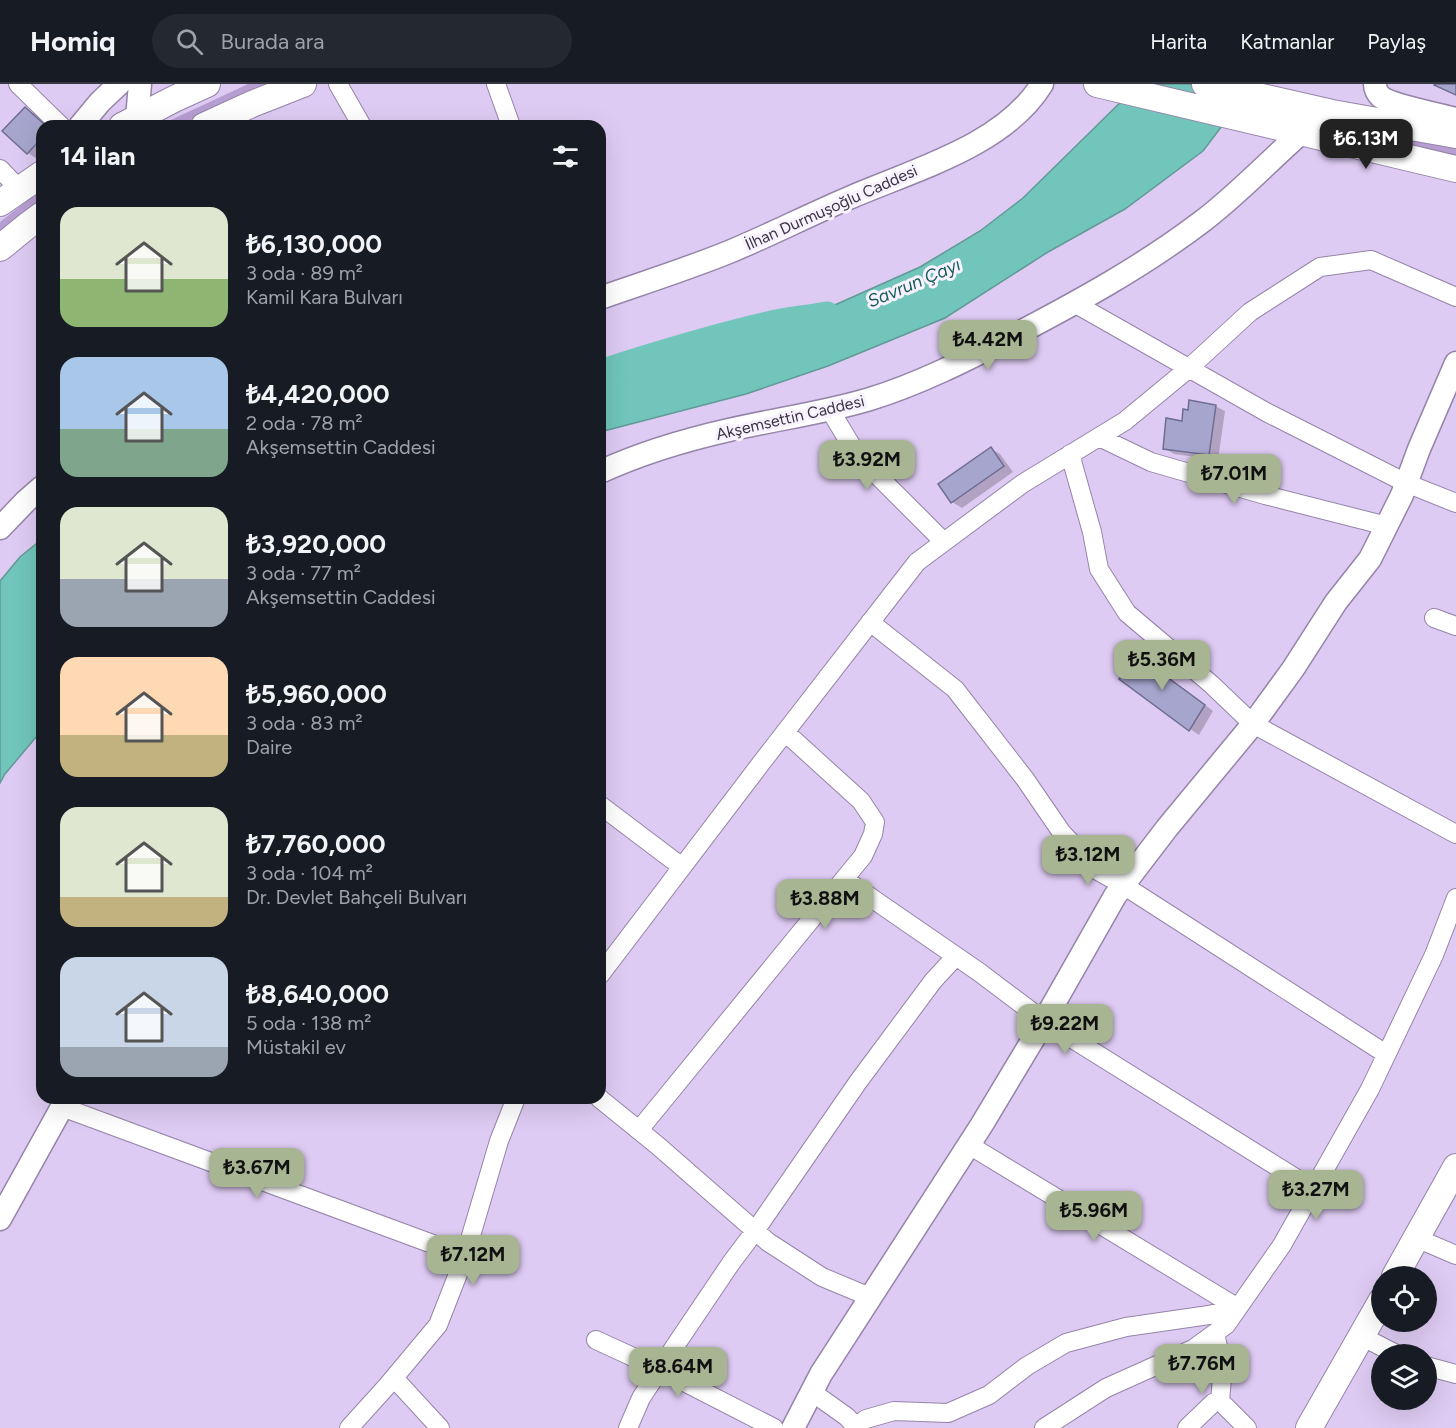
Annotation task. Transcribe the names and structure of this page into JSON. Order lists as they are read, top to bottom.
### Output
{
  "streets": {
    "street": ["İlhan Durmuşoğlu Caddesi", "Akşemsettin Caddesi"]
  },
  "water": ["Savrun Çayı"],
  "page": {
    "header": "Homiq",
    "search": "Burada ara",
    "nav": ["Harita", "Katmanlar", "Paylaş"],
    "price": [
      "₺6.13M",
      "₺4.42M",
      "₺3.92M",
      "₺7.01M",
      "₺5.36M",
      "₺3.12M",
      "₺3.88M",
      "₺9.22M",
      "₺3.67M",
      "₺3.27M",
      "₺5.96M",
      "₺7.12M",
      "₺7.76M",
      "₺8.64M"
    ],
    "heading": "14 ilan",
    "list": [
      {
        "name": "₺6,130,000",
        "note": "3 oda · 89 m² · Kamil Kara Bulvarı"
      },
      {
        "name": "₺4,420,000",
        "note": "2 oda · 78 m² · Akşemsettin Caddesi"
      },
      {
        "name": "₺3,920,000",
        "note": "3 oda · 77 m² · Akşemsettin Caddesi"
      },
      {
        "name": "₺5,960,000",
        "note": "3 oda · 83 m² · Daire"
      },
      {
        "name": "₺7,760,000",
        "note": "3 oda · 104 m² · Dr. Devlet Bahçeli Bulvarı"
      },
      {
        "name": "₺8,640,000",
        "note": "5 oda · 138 m² · Müstakil ev"
      }
    ]
  }
}
